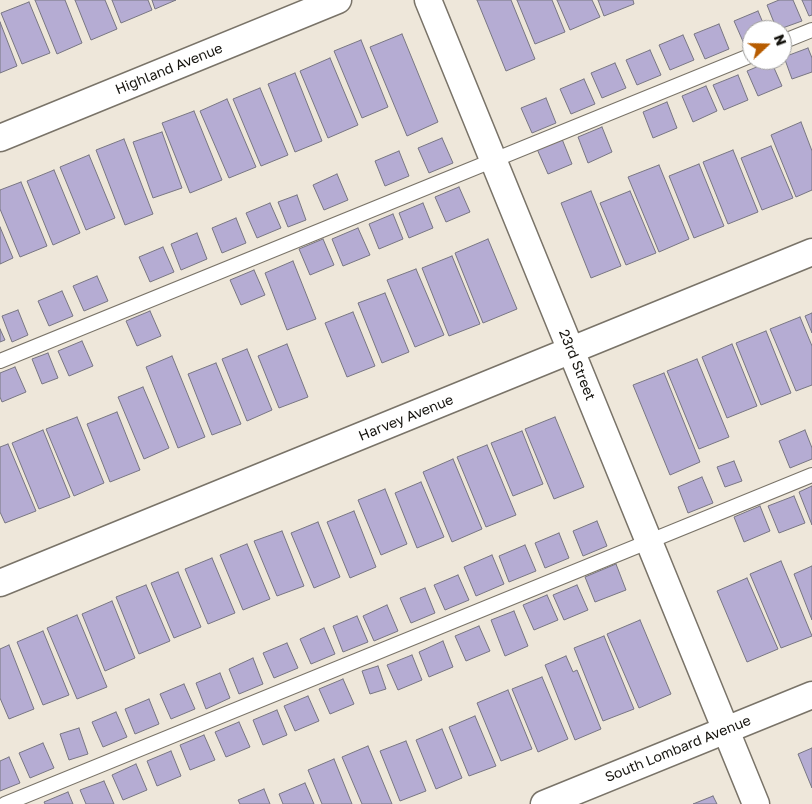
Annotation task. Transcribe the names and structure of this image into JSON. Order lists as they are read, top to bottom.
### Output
{
  "streets": {
    "street": [
      "Highland Avenue",
      "23rd Street",
      "Harvey Avenue",
      "South Lombard Avenue"
    ]
  },
  "crossings": [
    ["23rd Street", "Harvey Avenue"],
    ["23rd Street", "South Lombard Avenue"]
  ],
  "north": "right"
}
